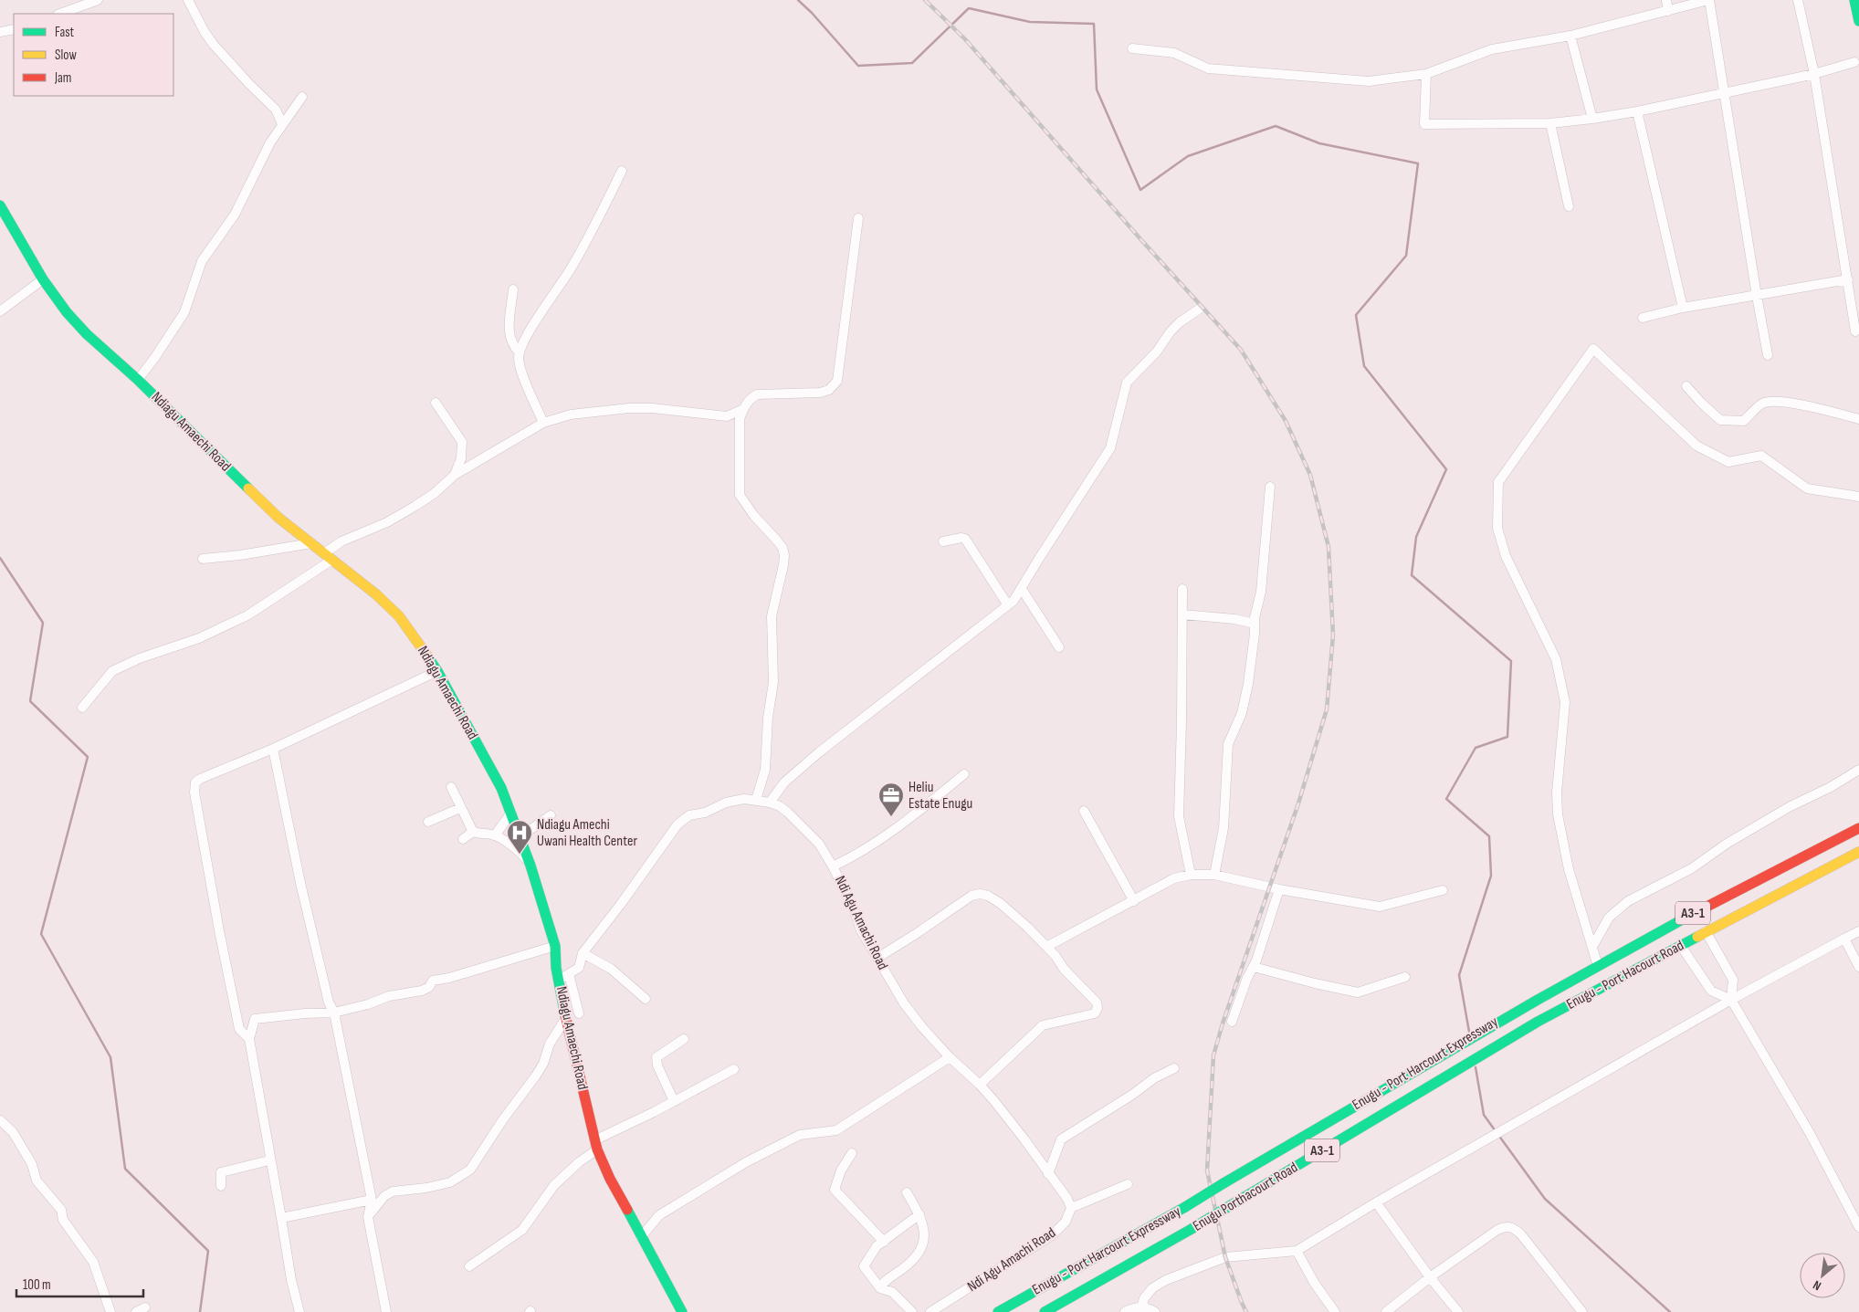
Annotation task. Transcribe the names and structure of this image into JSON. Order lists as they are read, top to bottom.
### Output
{
  "streets": {
    "main road": [
      "Ndiagu Amaechi Road",
      "A3-1",
      "Enugu - Port Hacourt Road",
      "Enugu - Port Harcourt Expressway",
      "Enugu Porthacourt Road"
    ],
    "street": ["Ndi Agu Amachi Road"]
  },
  "crossings": [
    ["Ndiagu Amaechi Road", "Ndi Agu Amachi Road"],
    ["Enugu - Port Hacourt Road", "Enugu Porthacourt Road"]
  ],
  "places": {
    "office": ["Heliu Estate Enugu"],
    "hospital": ["Ndiagu Amechi Uwani Health Center"]
  },
  "legend": ["Fast", "Slow", "Jam"],
  "scale_bar": "100 m",
  "north": "bottom left"
}
